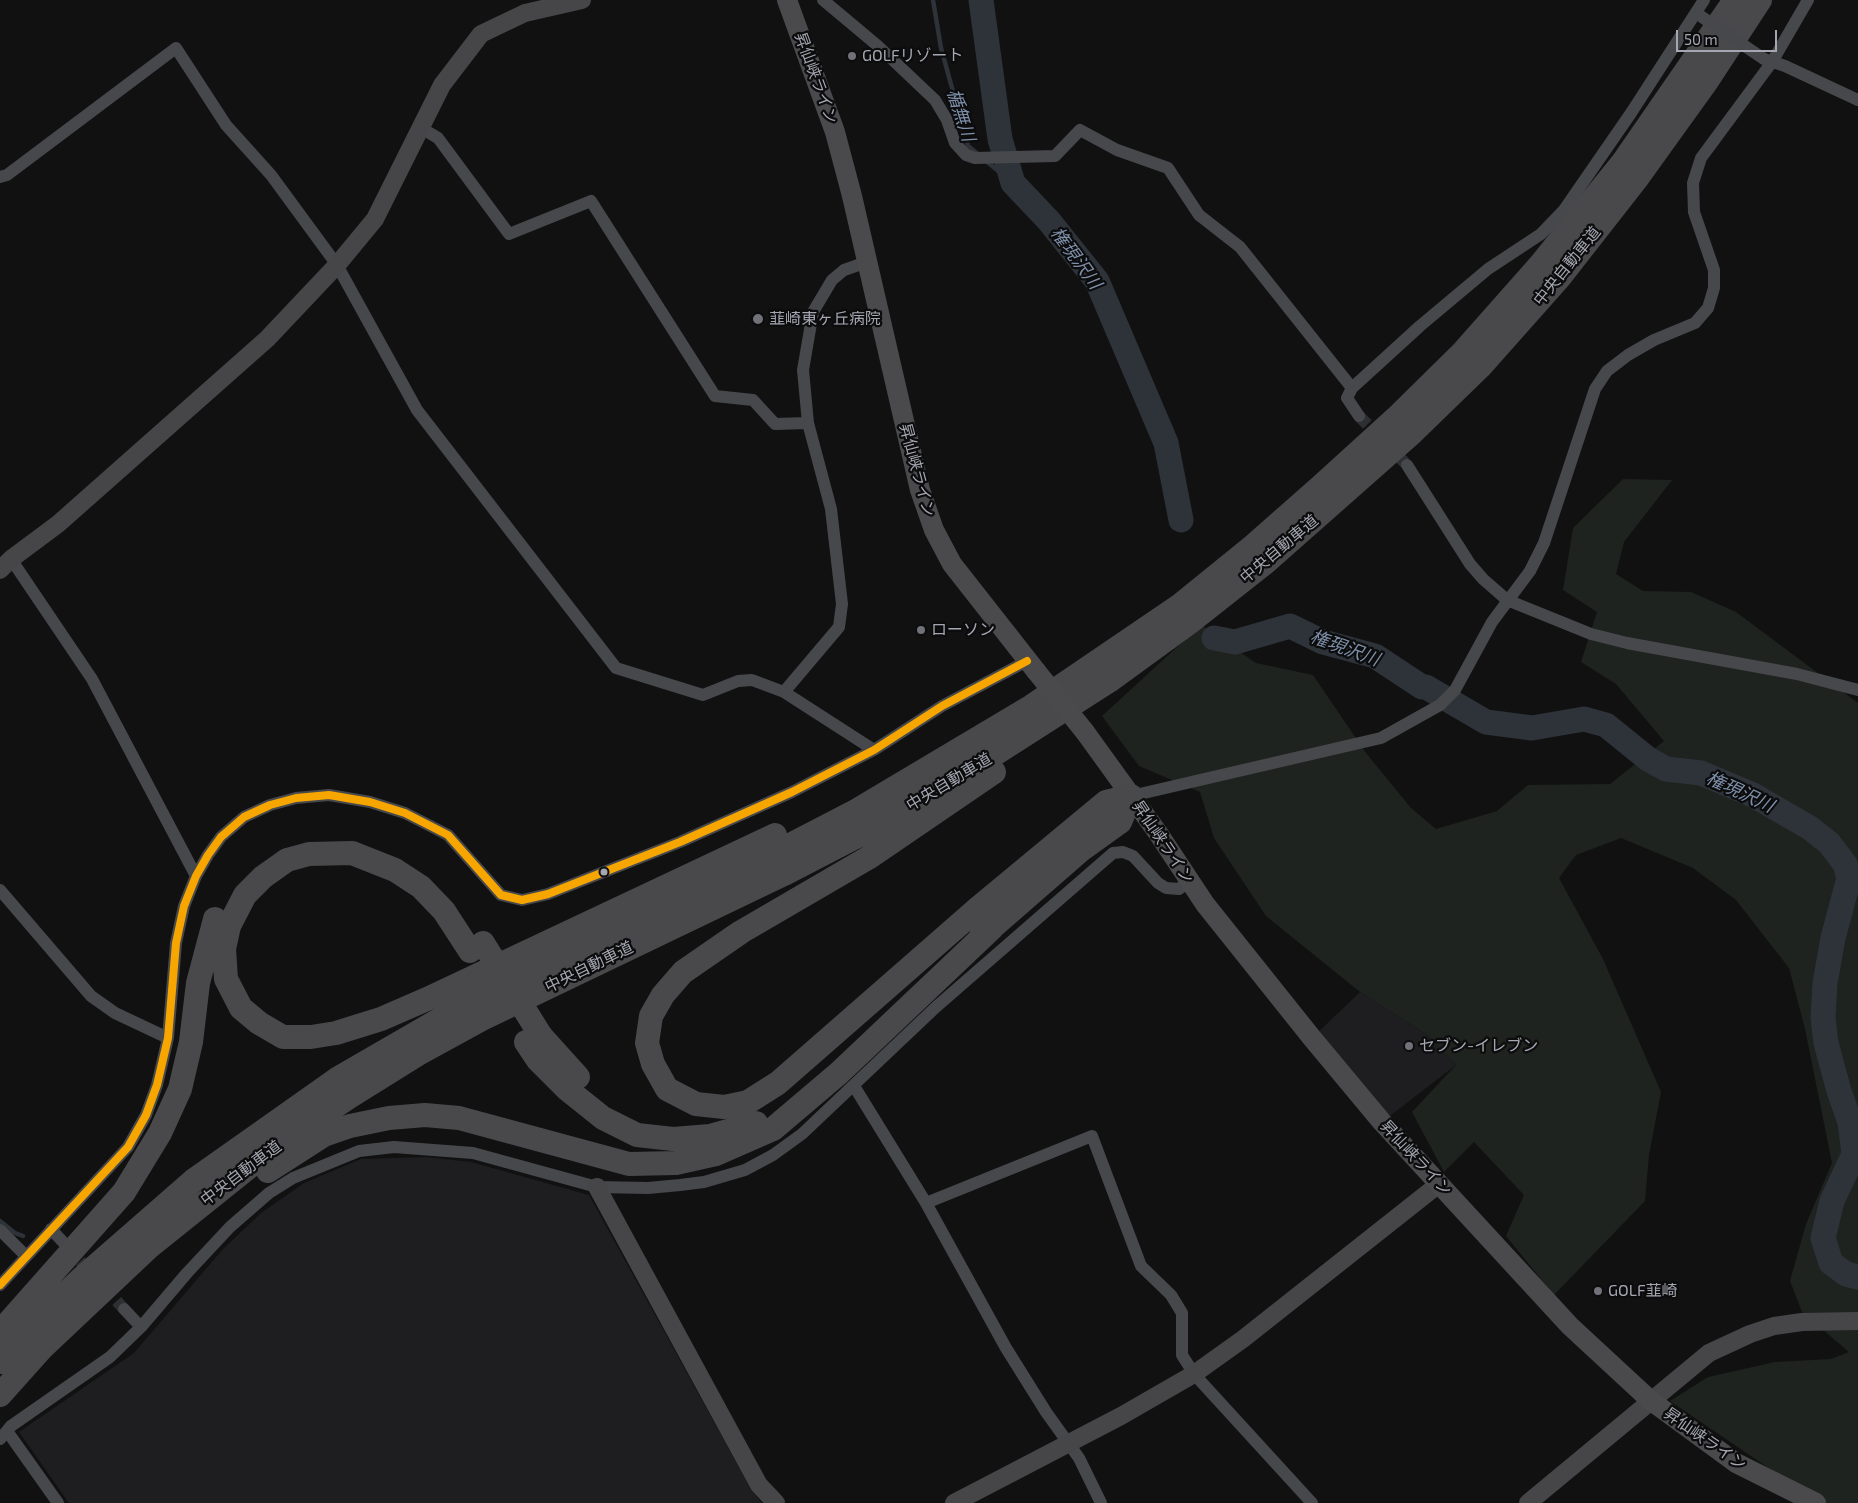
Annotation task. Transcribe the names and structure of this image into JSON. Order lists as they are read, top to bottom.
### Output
{
  "streets": {
    "highway": ["中央自動車道"],
    "main road": ["昇仙峡ライン"]
  },
  "water": ["楯無川", "権現沢川"],
  "places": [
    "GOLFリゾート",
    "韮崎東ヶ丘病院",
    "ローソン",
    "セブン-イレブン",
    "GOLF韮崎"
  ],
  "scale_bar": "50 m"
}
